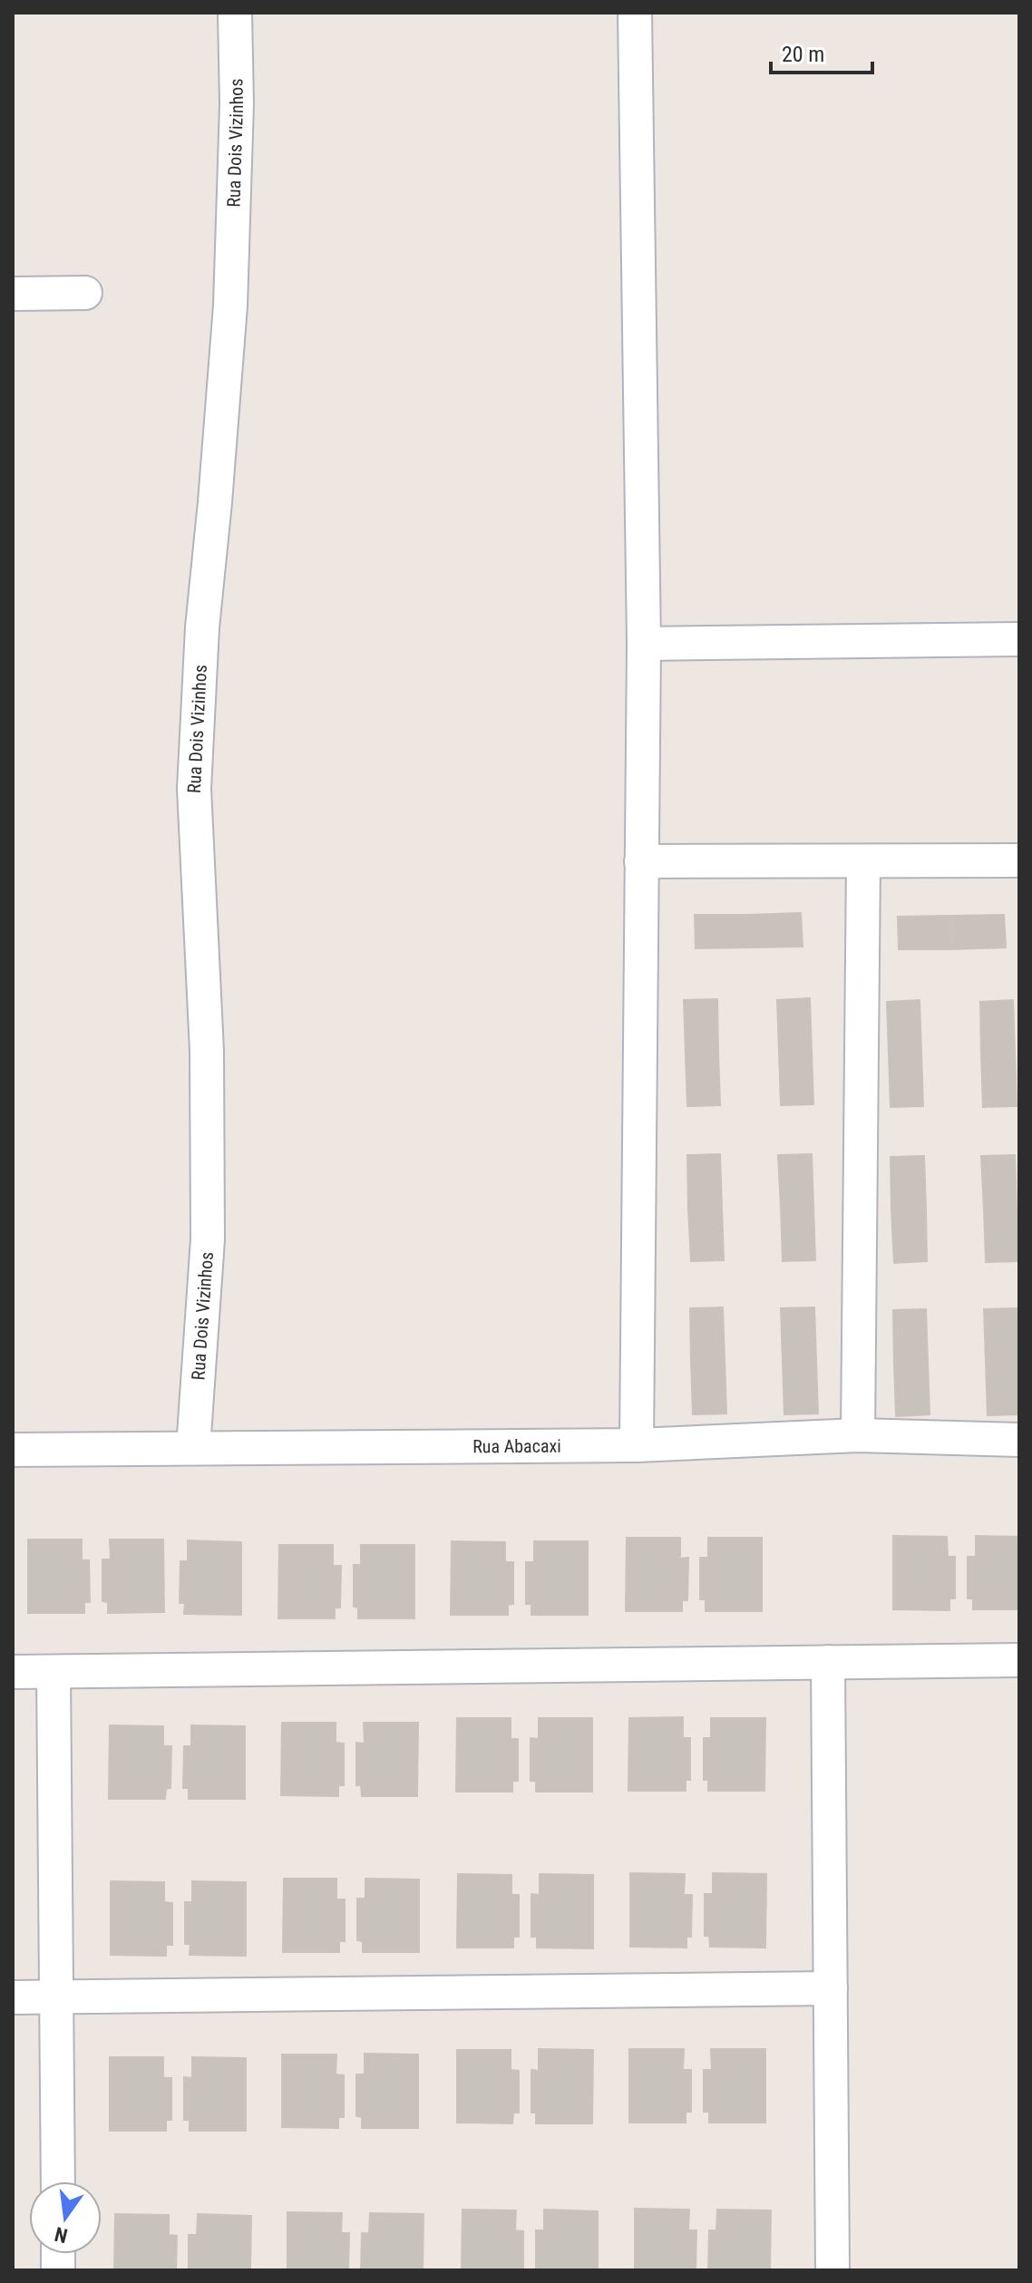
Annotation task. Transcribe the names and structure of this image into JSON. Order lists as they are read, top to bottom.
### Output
{
  "streets": {
    "street": ["Rua Dois Vizinhos", "Rua Abacaxi"]
  },
  "crossings": [
    ["Rua Dois Vizinhos", "Rua Abacaxi"]
  ],
  "scale_bar": "20 m",
  "north": "bottom"
}
